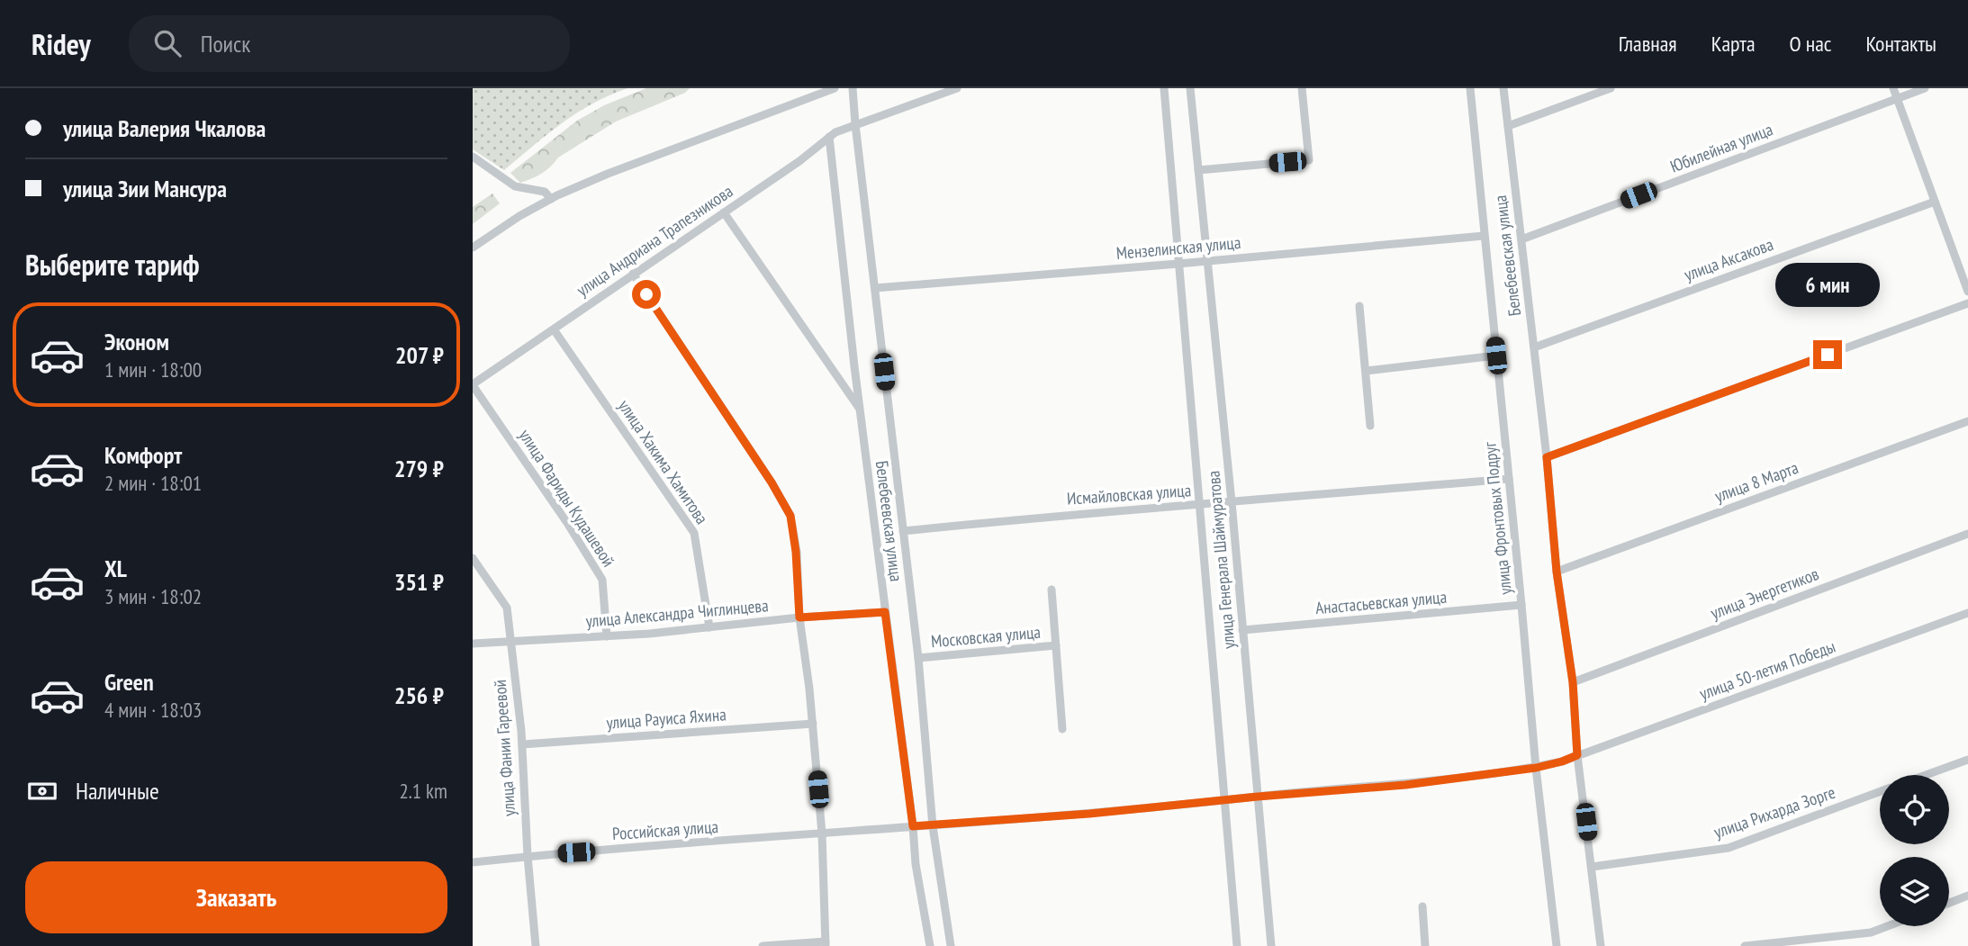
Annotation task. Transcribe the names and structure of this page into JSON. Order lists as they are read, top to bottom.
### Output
{
  "streets": {
    "street": [
      "Юбилейная улица",
      "улица Андриана Трапезникова",
      "Мензелинская улица",
      "Белебеевская улица",
      "улица Аксакова",
      "улица Хакима Хамитова",
      "улица 8 Марта",
      "Исмайловская улица",
      "улица Фариды Кудашевой",
      "улица Фронтовых Подруг",
      "улица Генерала Шаймуратова",
      "улица Энергетиков",
      "Анастасьевская улица",
      "улица Александра Чиглинцева",
      "Московская улица",
      "улица 50-летия Победы",
      "улица Рауиса Яхина",
      "улица Фании Гареевой",
      "улица Рихарда Зорге",
      "Российская улица"
    ]
  },
  "crossings": [
    ["Юбилейная улица", "Белебеевская улица"],
    ["улица Андриана Трапезникова", "Белебеевская улица"],
    ["улица Андриана Трапезникова", "улица Хакима Хамитова"],
    ["улица Андриана Трапезникова", "улица Фариды Кудашевой"],
    ["Мензелинская улица", "Белебеевская улица"],
    ["Мензелинская улица", "улица Фронтовых Подруг"],
    ["Мензелинская улица", "улица Генерала Шаймуратова"],
    ["Белебеевская улица", "улица Аксакова"],
    ["Белебеевская улица", "улица 8 Марта"],
    ["Белебеевская улица", "Исмайловская улица"],
    ["Белебеевская улица", "улица Энергетиков"],
    ["Белебеевская улица", "улица Александра Чиглинцева"],
    ["Белебеевская улица", "Московская улица"],
    ["Белебеевская улица", "улица 50-летия Победы"],
    ["Белебеевская улица", "улица Рихарда Зорге"],
    ["Белебеевская улица", "Российская улица"],
    ["улица Хакима Хамитова", "улица Александра Чиглинцева"],
    ["Исмайловская улица", "улица Фронтовых Подруг"],
    ["Исмайловская улица", "улица Генерала Шаймуратова"],
    ["улица Фариды Кудашевой", "улица Александра Чиглинцева"],
    ["улица Фронтовых Подруг", "Анастасьевская улица"],
    ["улица Фронтовых Подруг", "улица 50-летия Победы"],
    ["улица Генерала Шаймуратова", "Анастасьевская улица"],
    ["улица Генерала Шаймуратова", "улица 50-летия Победы"],
    ["улица Александра Чиглинцева", "улица Фании Гареевой"],
    ["улица 50-летия Победы", "Российская улица"],
    ["улица Рауиса Яхина", "улица Фании Гареевой"],
    ["улица Фании Гареевой", "Российская улица"]
  ],
  "page": {
    "header": "Ridey",
    "search": "Поиск",
    "nav": [
      "Главная",
      "Карта",
      "О нас",
      "Контакты"
    ],
    "banner": ["улица Валерия Чкалова", "улица Зии Мансура"],
    "heading": "Выберите тариф",
    "bubble": "6 мин",
    "list": [
      {
        "name": "Эконом",
        "note": "1 мин · 18:00",
        "value": "207 ₽"
      },
      {
        "name": "Комфорт",
        "note": "2 мин · 18:01",
        "value": "279 ₽"
      },
      {
        "name": "XL",
        "note": "3 мин · 18:02",
        "value": "351 ₽"
      },
      {
        "name": "Green",
        "note": "4 мин · 18:03",
        "value": "256 ₽"
      }
    ],
    "pay": ["Наличные", "2.1 km"],
    "buttons": "Заказать"
  }
}
